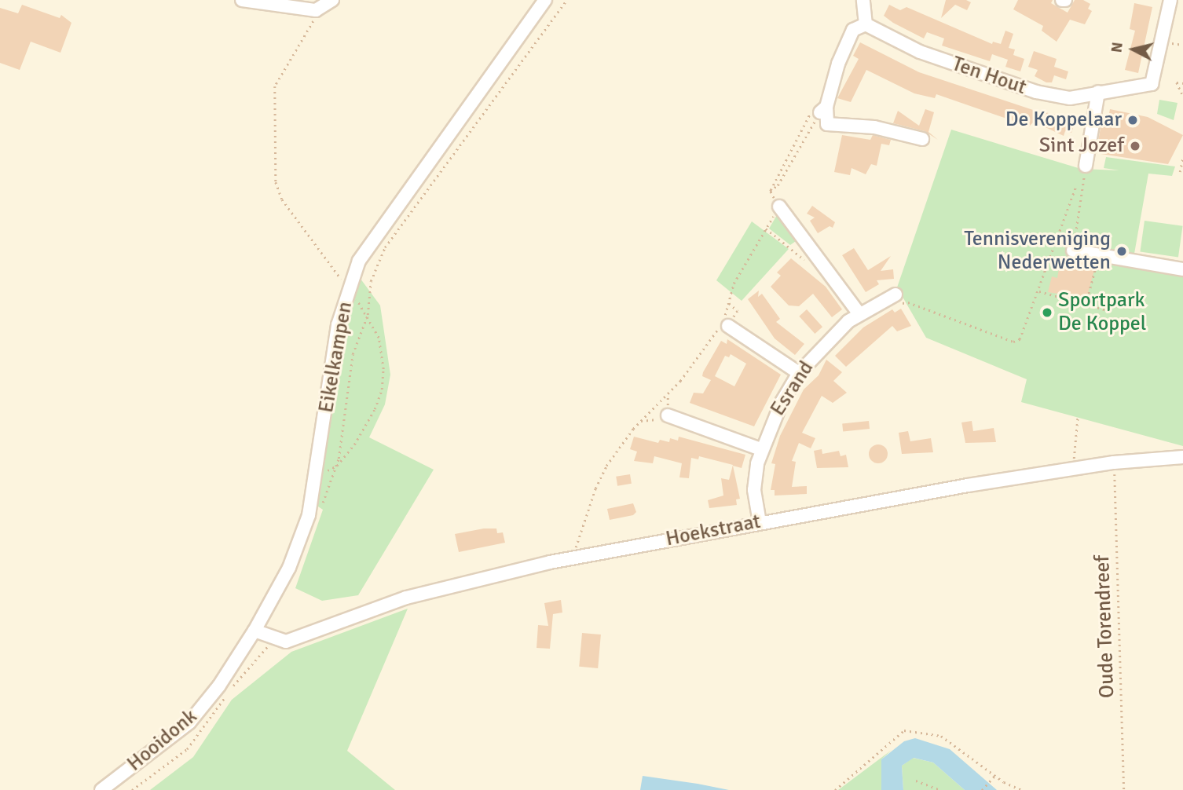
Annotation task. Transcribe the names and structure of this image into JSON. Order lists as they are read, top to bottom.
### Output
{
  "streets": {
    "street": [
      "Ten Hout",
      "Eikelkampen",
      "Esrand",
      "Hoekstraat",
      "Hooidonk"
    ],
    "path": ["Oude Torendreef"]
  },
  "crossings": [
    ["Eikelkampen", "Hoekstraat"],
    ["Eikelkampen", "Hooidonk"],
    ["Esrand", "Hoekstraat"],
    ["Hoekstraat", "Oude Torendreef"],
    ["Hoekstraat", "Hooidonk"]
  ],
  "places": [
    "De Koppelaar",
    "Sint Jozef",
    "Tennisvereniging Nederwetten",
    "Sportpark De Koppel"
  ],
  "north": "left"
}
